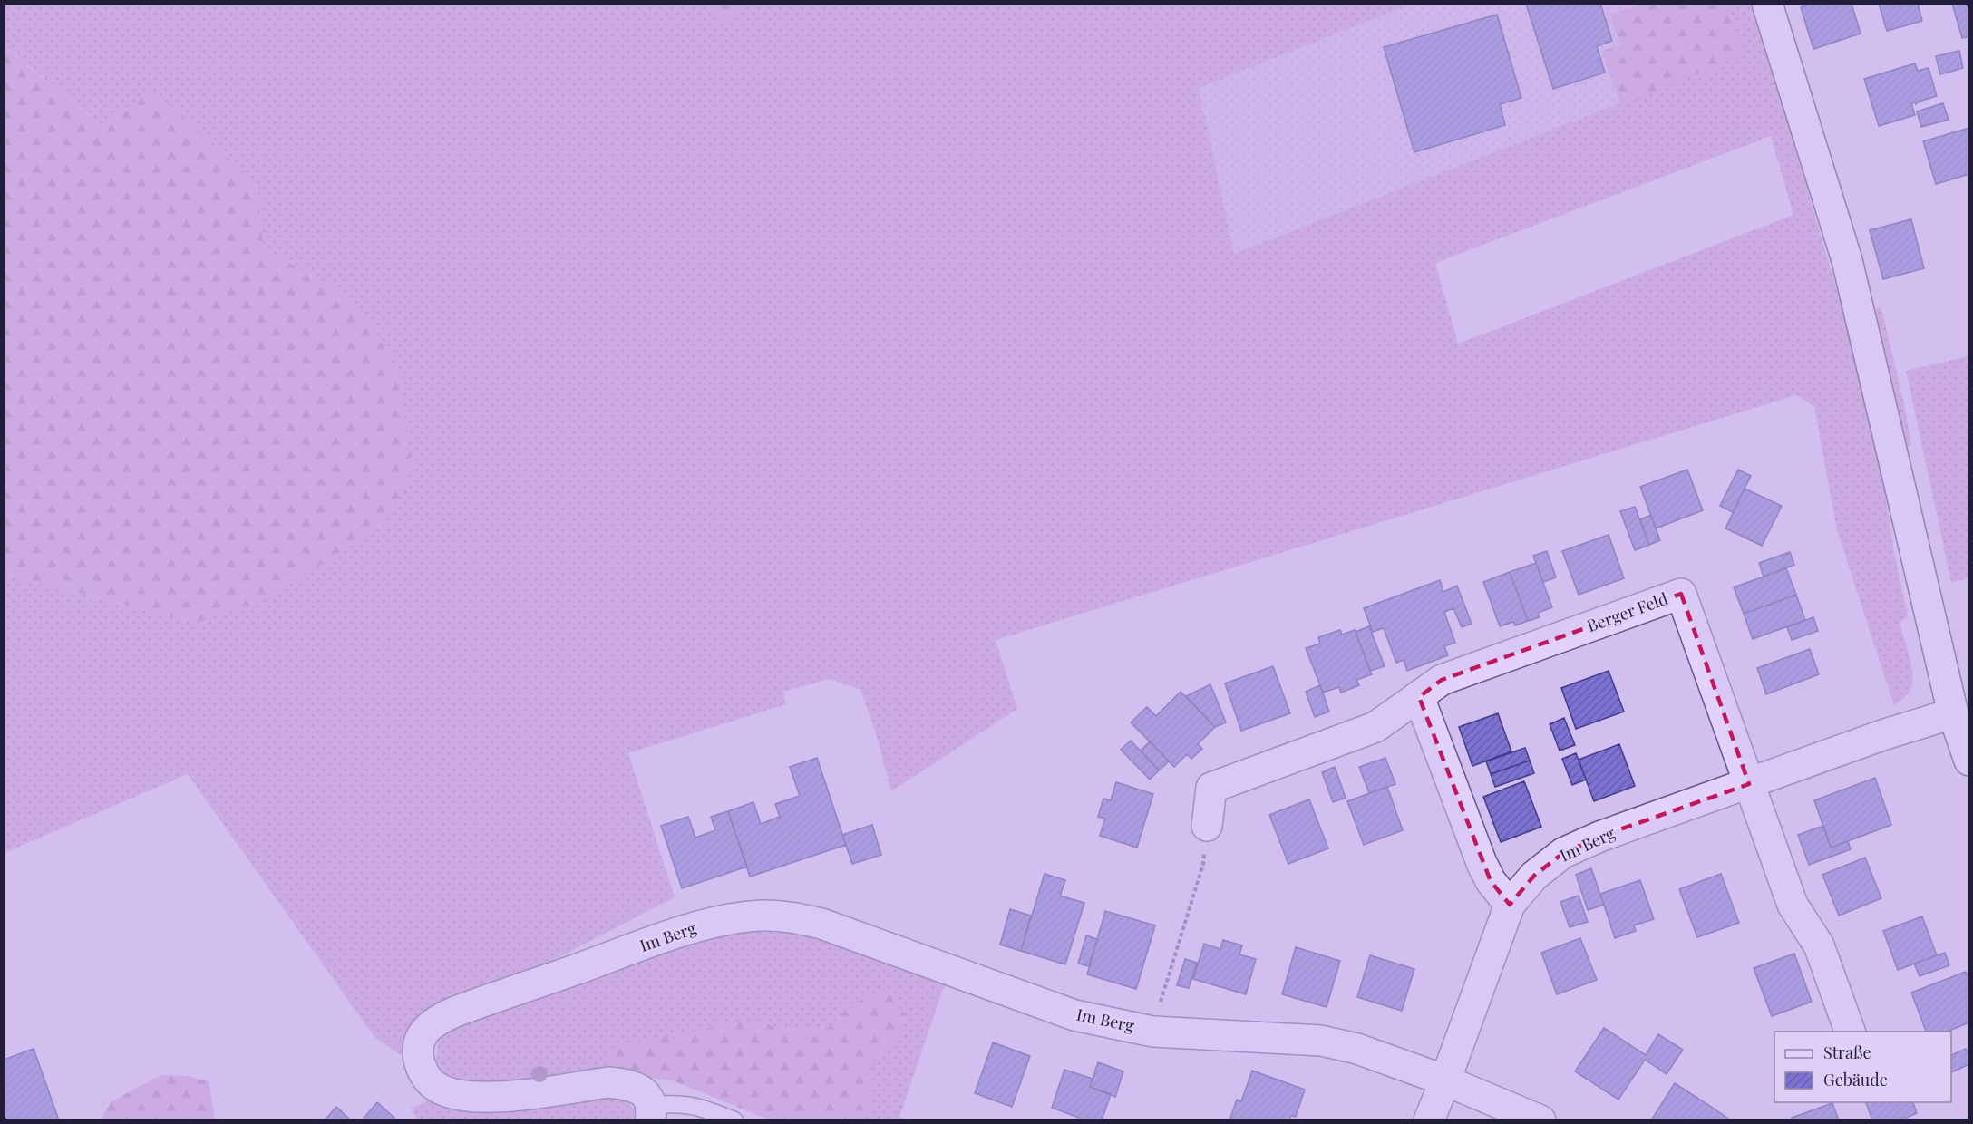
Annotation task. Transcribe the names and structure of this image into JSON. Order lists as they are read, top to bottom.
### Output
{
  "streets": {
    "street": ["Berger Feld", "Im Berg"]
  },
  "crossings": [
    ["Berger Feld", "Im Berg"]
  ],
  "legend": ["Straße", "Gebäude"]
}
